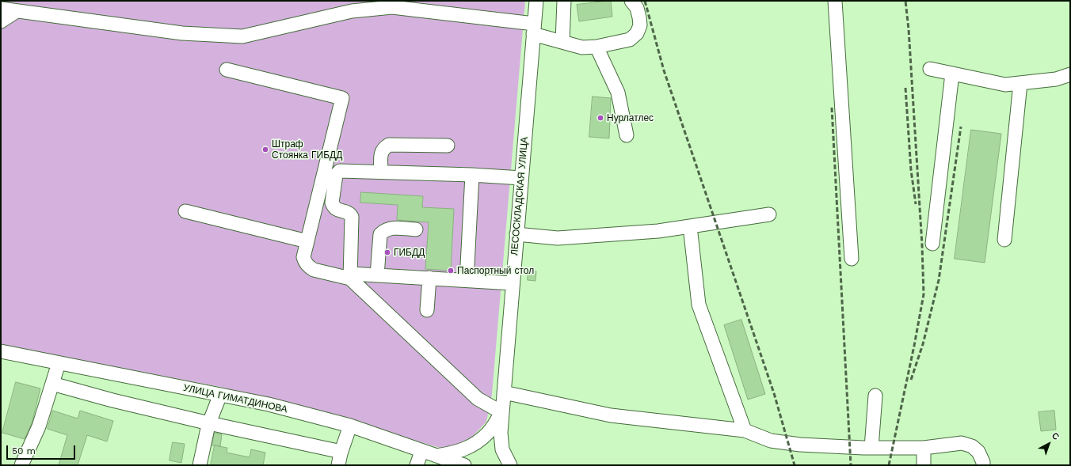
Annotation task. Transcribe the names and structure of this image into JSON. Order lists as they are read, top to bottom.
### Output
{
  "streets": {
    "street": ["ЛЕСОСКЛАДСКАЯ УЛИЦА", "УЛИЦА ГИМАТДИНОВА"]
  },
  "places": [
    "Нурлатлес",
    "Штраф Стоянка ГИБДД",
    "ГИБДД",
    "Паспортный стол"
  ],
  "scale_bar": "50 m",
  "north": "top right"
}
